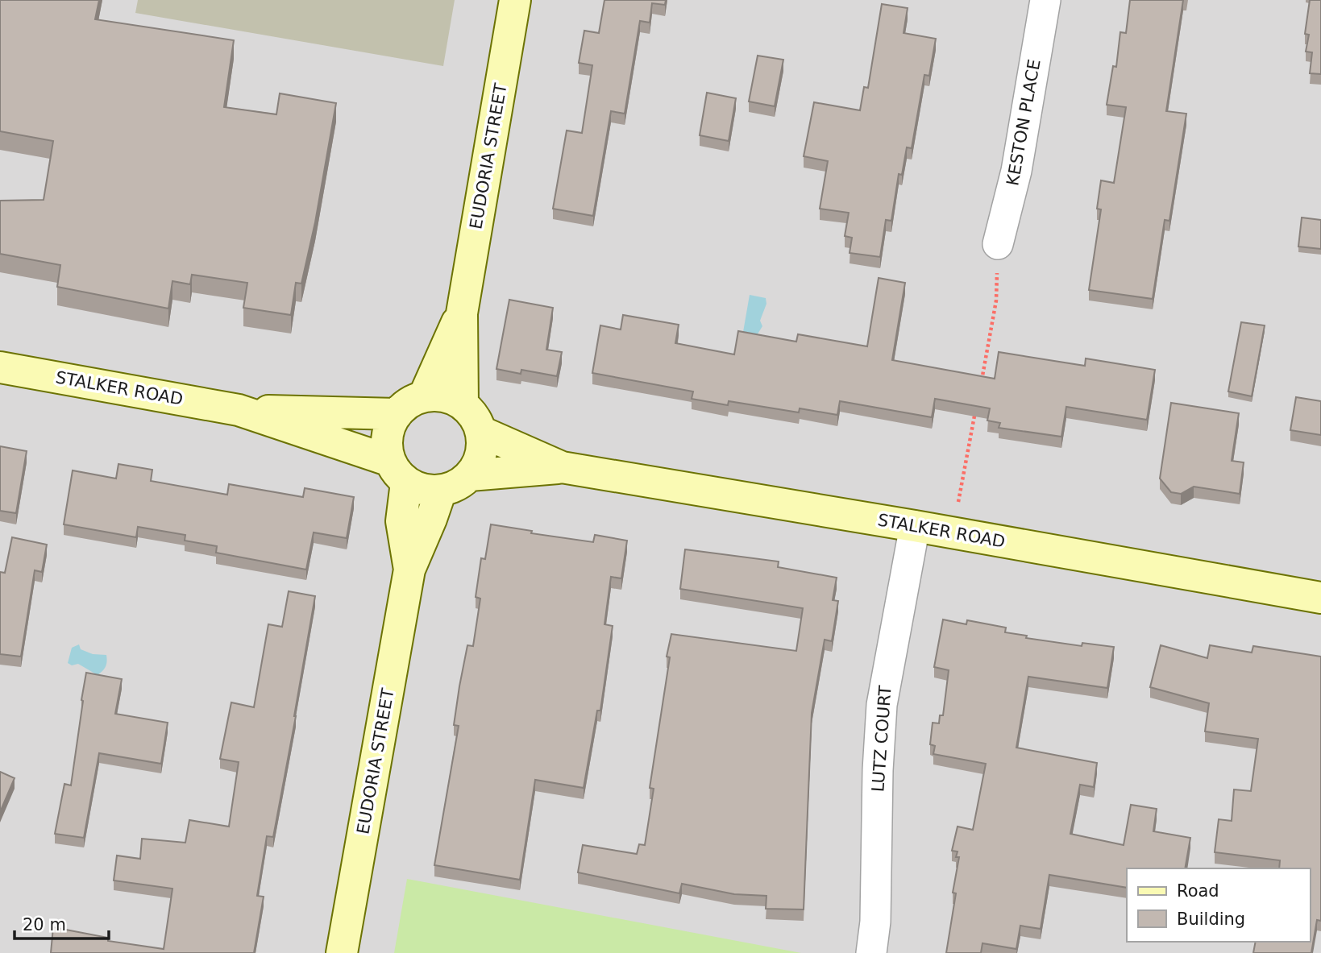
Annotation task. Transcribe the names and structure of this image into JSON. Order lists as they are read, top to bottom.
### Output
{
  "streets": {
    "main road": ["EUDORIA STREET", "STALKER ROAD"],
    "street": ["KESTON PLACE", "LUTZ COURT"]
  },
  "crossings": [
    ["EUDORIA STREET", "STALKER ROAD"],
    ["STALKER ROAD", "LUTZ COURT"]
  ],
  "legend": ["Road", "Building"],
  "scale_bar": "20 m"
}
